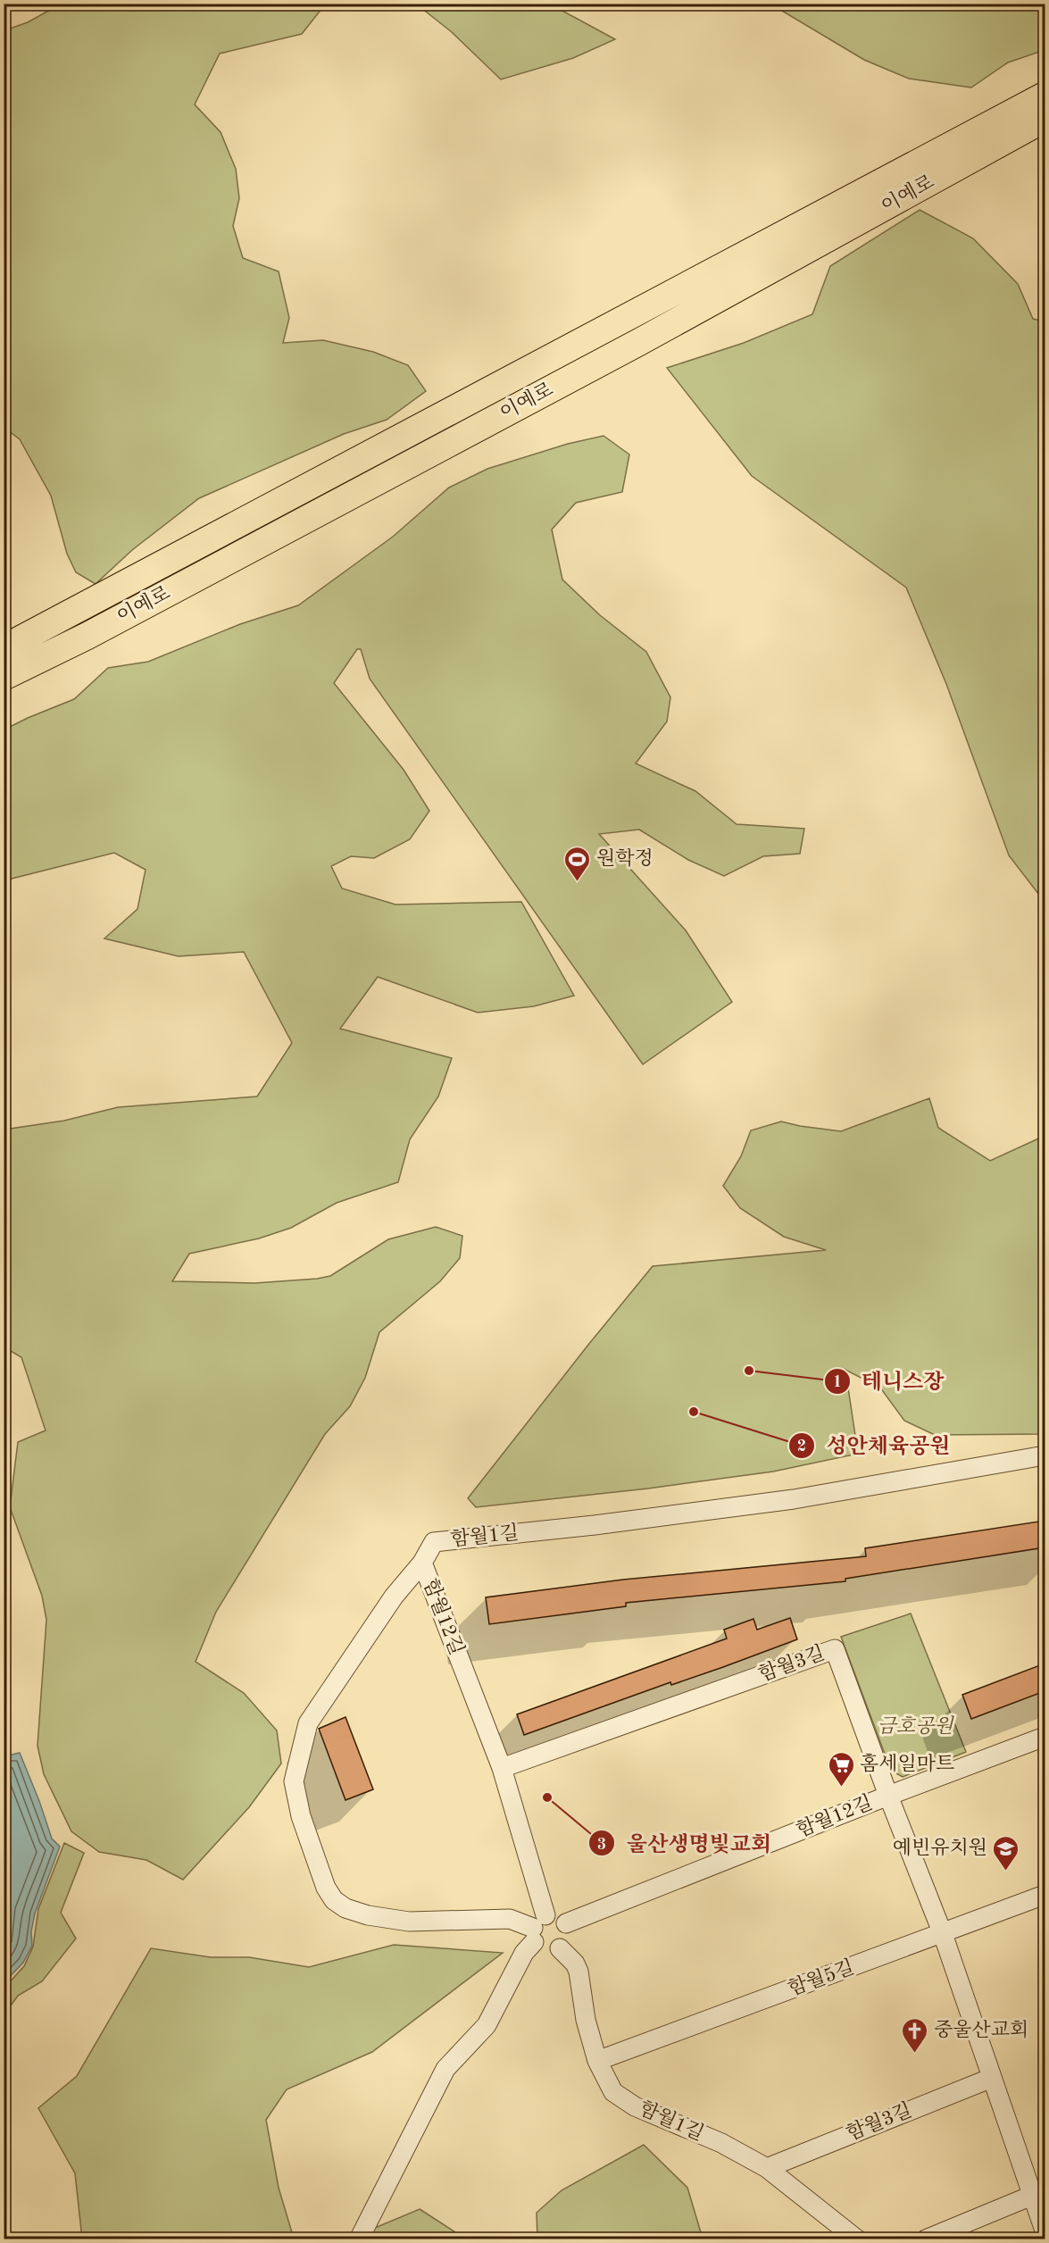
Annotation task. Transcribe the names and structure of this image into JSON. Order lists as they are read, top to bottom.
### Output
{
  "streets": {
    "highway": ["이예로"],
    "street": [
      "함월1길",
      "함월12길",
      "함월3길",
      "함월5길"
    ]
  },
  "crossings": [
    ["함월1길", "함월12길"],
    ["함월1길", "함월3길"],
    ["함월1길", "함월5길"],
    ["함월12길", "함월3길"],
    ["함월3길", "함월5길"]
  ],
  "parks": ["금호공원"],
  "places": {
    "sports": ["원학정"],
    "other": ["테니스장", "성안체육공원", "울산생명빛교회"],
    "supermarket": ["홈세일마트"],
    "school or university": ["예빈유치원"],
    "church": ["중울산교회"]
  }
}
